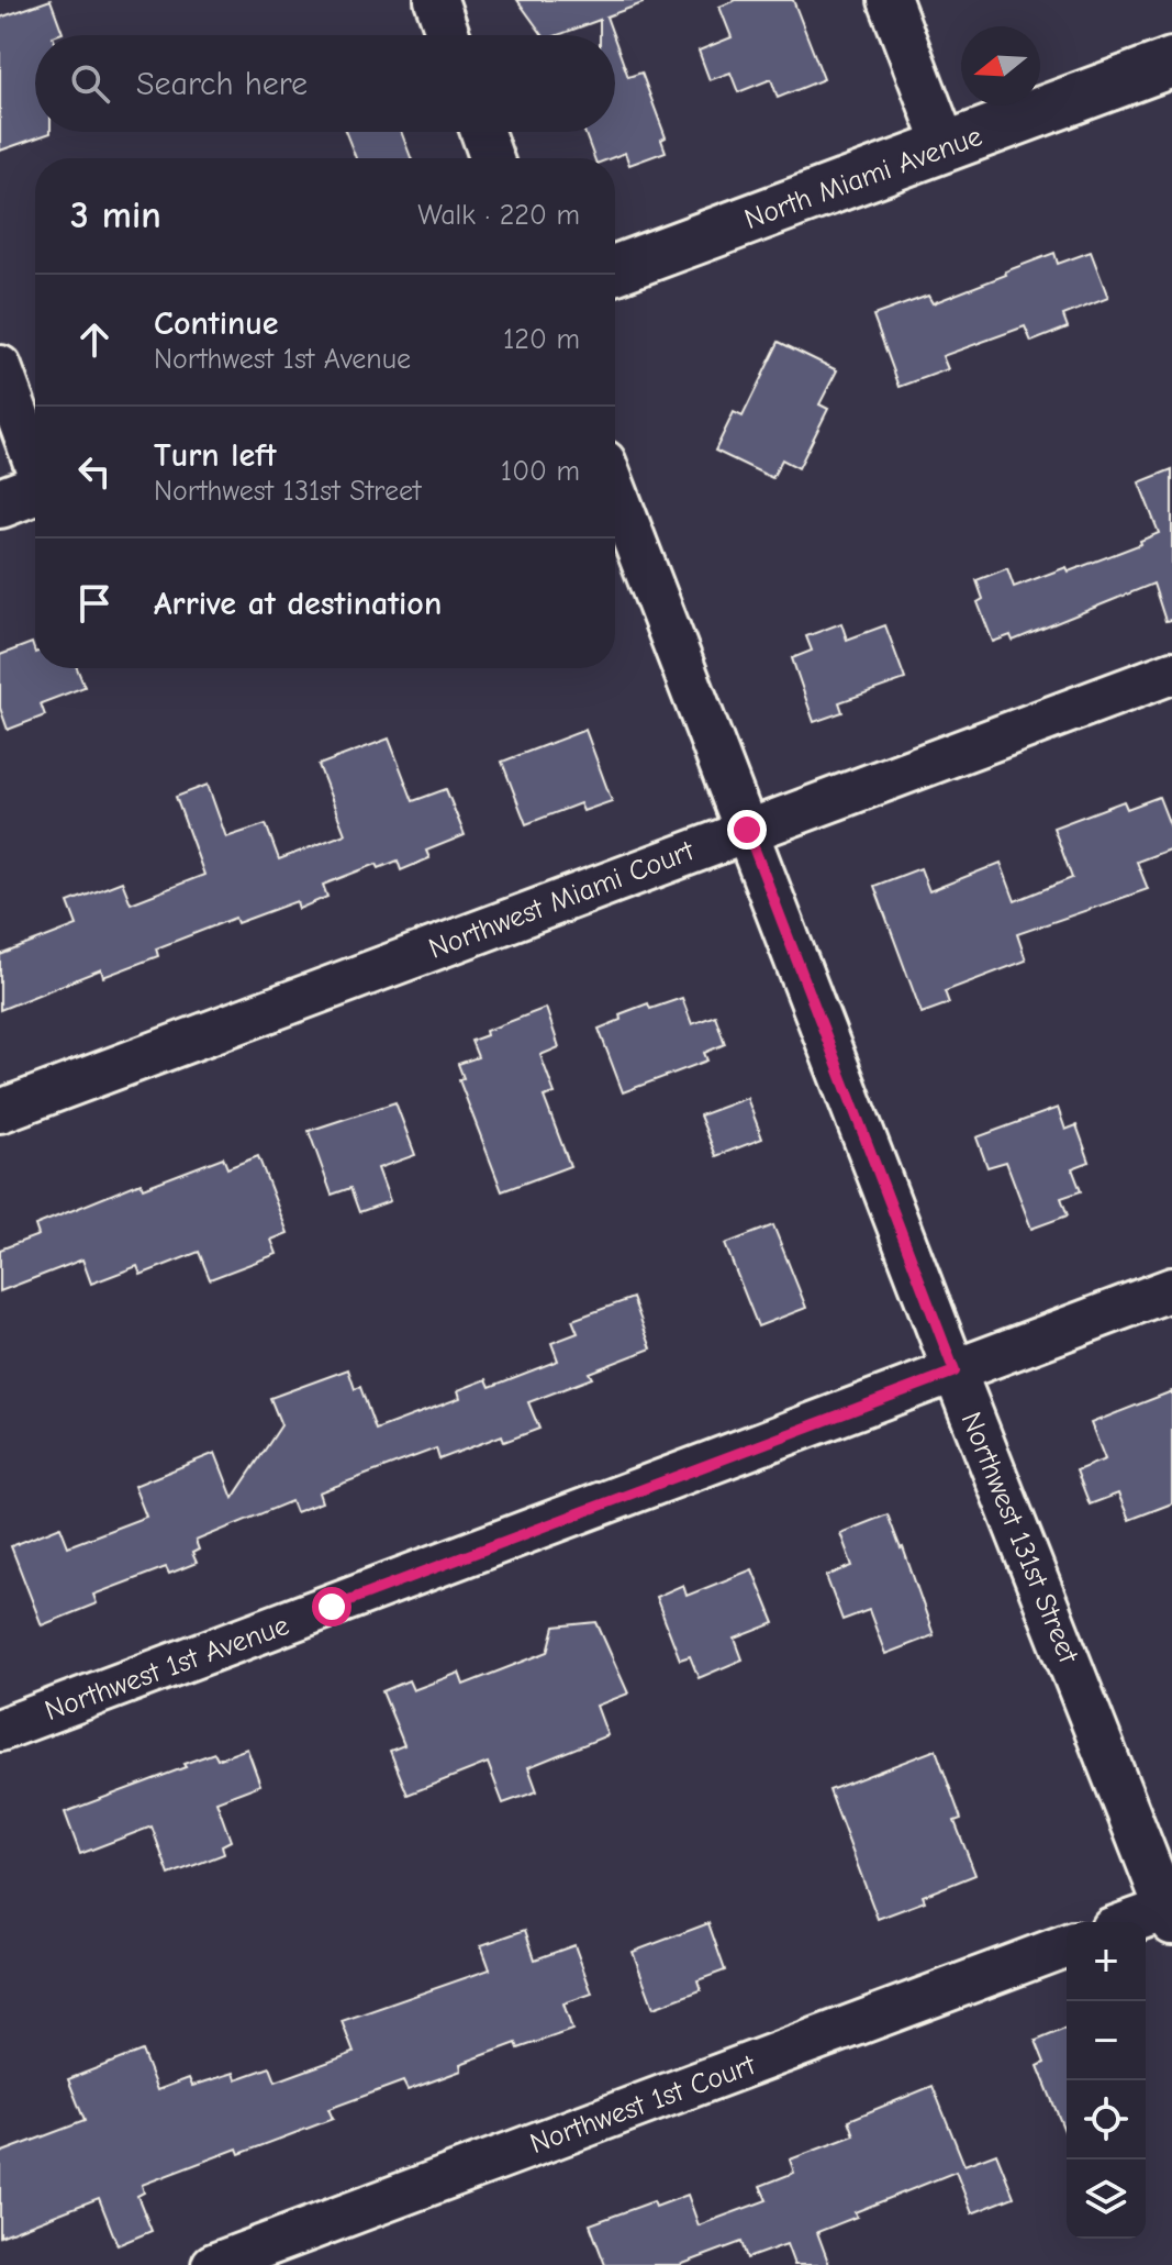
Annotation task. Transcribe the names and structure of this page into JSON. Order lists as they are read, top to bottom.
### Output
{
  "streets": {
    "street": [
      "North Miami Avenue",
      "Northwest Miami Court",
      "Northwest 131st Street",
      "Northwest 1st Avenue",
      "Northwest 1st Court"
    ]
  },
  "crossings": [
    ["Northwest Miami Court", "Northwest 131st Street"],
    ["Northwest 131st Street", "Northwest 1st Avenue"]
  ],
  "north": "left",
  "page": {
    "search": "Search here",
    "heading": ["3 min", "Walk · 220 m"],
    "list": [
      ["Continue", "Northwest 1st Avenue", "120 m"],
      ["Turn left", "Northwest 131st Street", "100 m"],
      "Arrive at destination"
    ],
    "map_buttons": ["+", "−"]
  }
}
